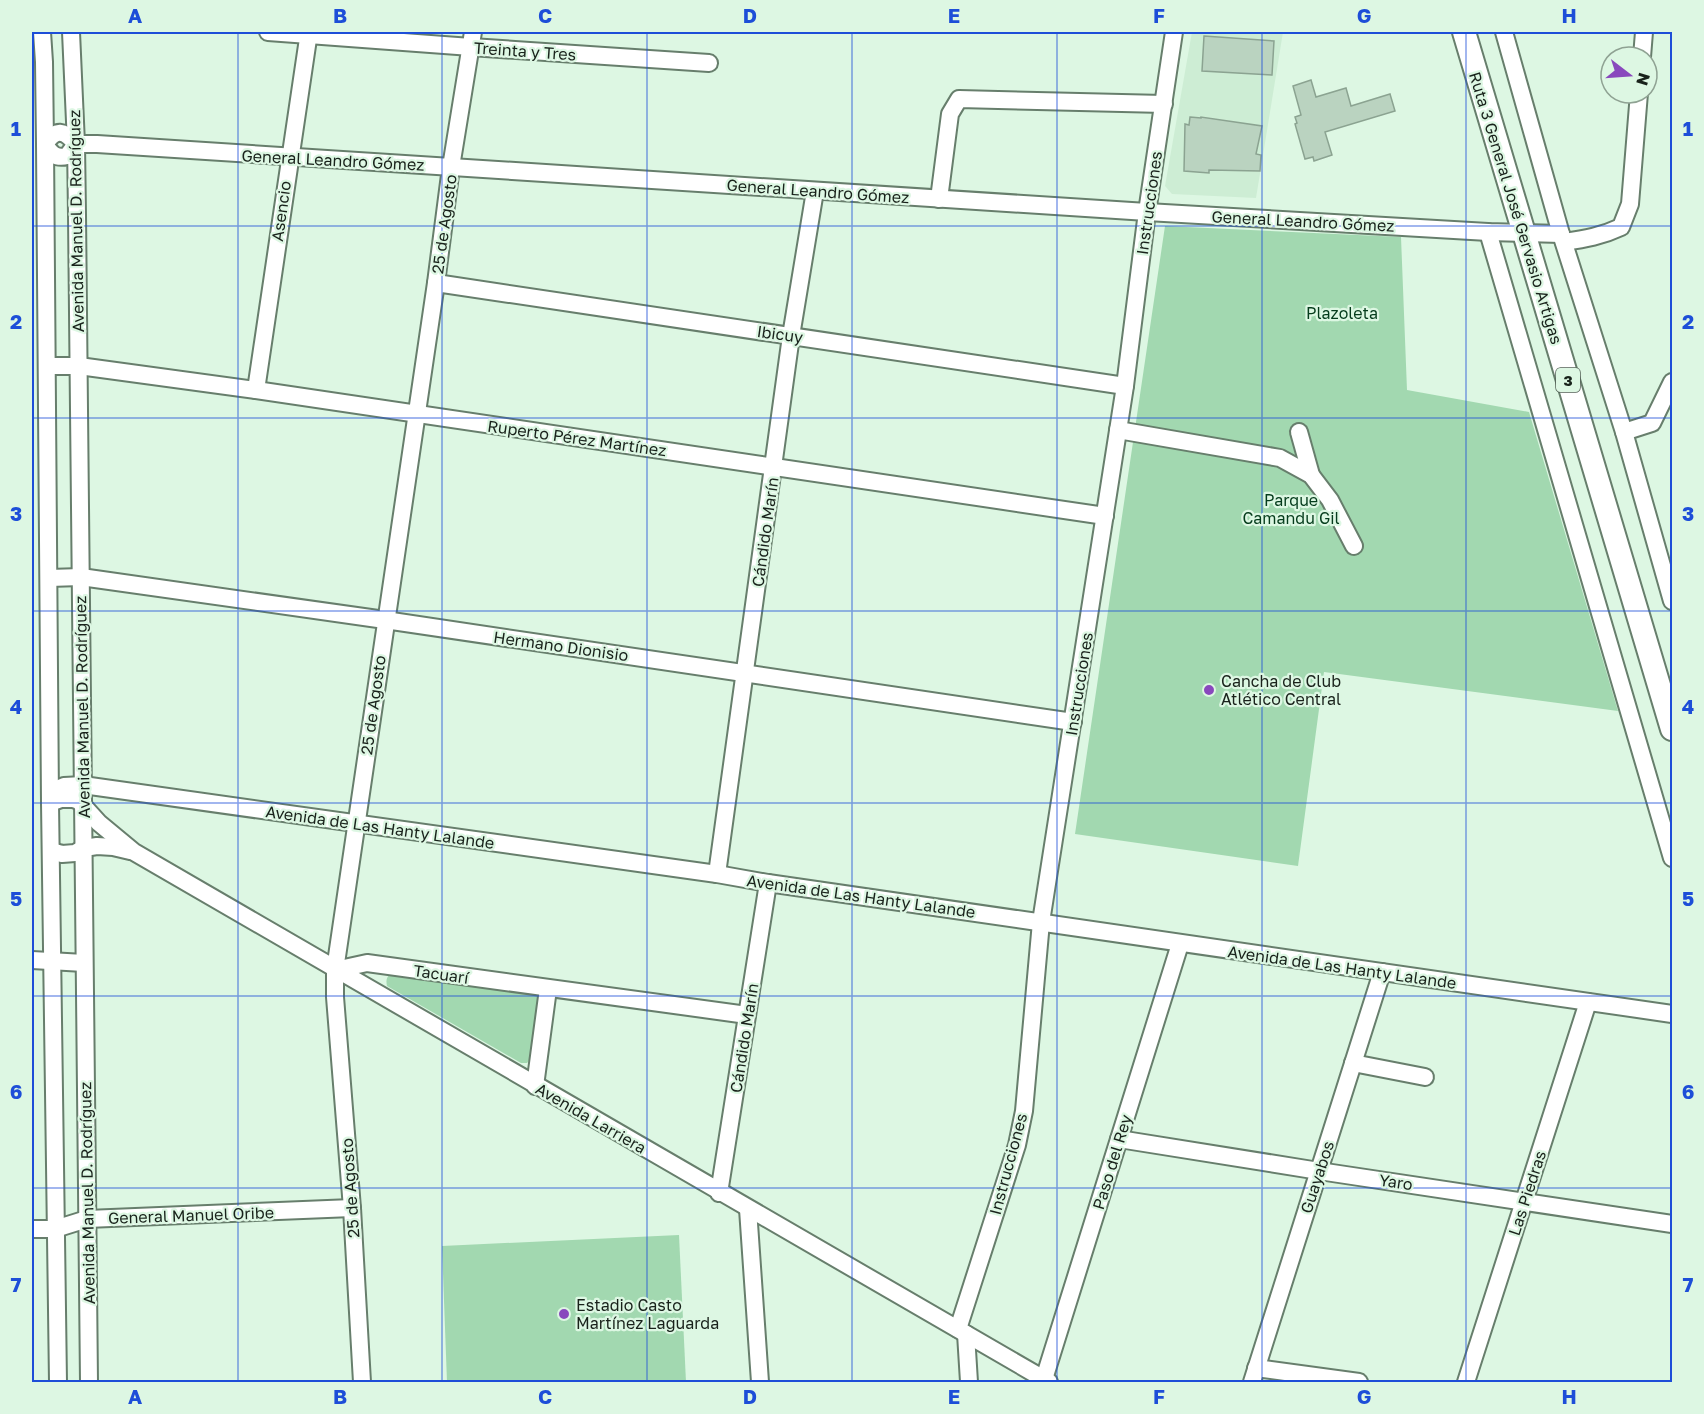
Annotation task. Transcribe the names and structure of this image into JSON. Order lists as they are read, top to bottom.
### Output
{
  "streets": {
    "highway": ["Ruta 3 General José Gervasio Artigas", "3"],
    "street": [
      "Treinta y Tres",
      "General Leandro Gómez",
      "Instrucciones",
      "Asencio",
      "Avenida Manuel D. Rodríguez",
      "25 de Agosto",
      "Ibicuy",
      "Ruperto Pérez Martínez",
      "Cándido Marín",
      "Hermano Dionisio",
      "Avenida de Las Hanty Lalande",
      "Tacuarí",
      "Avenida Larriera",
      "Paso del Rey",
      "Guayabos",
      "Yaro",
      "Las Piedras",
      "General Manuel Oribe"
    ]
  },
  "crossings": [
    ["Treinta y Tres", "Asencio"],
    ["Treinta y Tres", "25 de Agosto"],
    ["General Leandro Gómez", "Instrucciones"],
    ["General Leandro Gómez", "Ruta 3 General José Gervasio Artigas"],
    ["General Leandro Gómez", "Asencio"],
    ["General Leandro Gómez", "Avenida Manuel D. Rodríguez"],
    ["General Leandro Gómez", "25 de Agosto"],
    ["General Leandro Gómez", "Cándido Marín"],
    ["Instrucciones", "Ibicuy"],
    ["Instrucciones", "Ruperto Pérez Martínez"],
    ["Instrucciones", "Hermano Dionisio"],
    ["Instrucciones", "Avenida de Las Hanty Lalande"],
    ["Instrucciones", "Avenida Larriera"],
    ["Asencio", "Ruperto Pérez Martínez"],
    ["Avenida Manuel D. Rodríguez", "Ruperto Pérez Martínez"],
    ["Avenida Manuel D. Rodríguez", "Hermano Dionisio"],
    ["Avenida Manuel D. Rodríguez", "Avenida de Las Hanty Lalande"],
    ["Avenida Manuel D. Rodríguez", "Avenida Larriera"],
    ["Avenida Manuel D. Rodríguez", "General Manuel Oribe"],
    ["25 de Agosto", "Ibicuy"],
    ["25 de Agosto", "Ruperto Pérez Martínez"],
    ["25 de Agosto", "Hermano Dionisio"],
    ["25 de Agosto", "Avenida de Las Hanty Lalande"],
    ["25 de Agosto", "Tacuarí"],
    ["25 de Agosto", "Avenida Larriera"],
    ["25 de Agosto", "General Manuel Oribe"],
    ["Ibicuy", "Cándido Marín"],
    ["Ruperto Pérez Martínez", "Cándido Marín"],
    ["Cándido Marín", "Hermano Dionisio"],
    ["Cándido Marín", "Avenida de Las Hanty Lalande"],
    ["Cándido Marín", "Tacuarí"],
    ["Cándido Marín", "Avenida Larriera"],
    ["Avenida de Las Hanty Lalande", "Paso del Rey"],
    ["Avenida de Las Hanty Lalande", "Guayabos"],
    ["Avenida de Las Hanty Lalande", "Las Piedras"],
    ["Tacuarí", "Avenida Larriera"],
    ["Avenida Larriera", "Paso del Rey"],
    ["Paso del Rey", "Yaro"],
    ["Guayabos", "Yaro"],
    ["Yaro", "Las Piedras"]
  ],
  "parks": ["Plazoleta", "Parque Camandu Gil"],
  "places": ["Cancha de Club Atlético Central", "Estadio Casto Martínez Laguarda"],
  "north": "right",
  "grid": {
    "columns": [
      "A",
      "B",
      "C",
      "D",
      "E",
      "F",
      "G",
      "H"
    ],
    "rows": [
      "1",
      "2",
      "3",
      "4",
      "5",
      "6",
      "7"
    ]
  }
}
